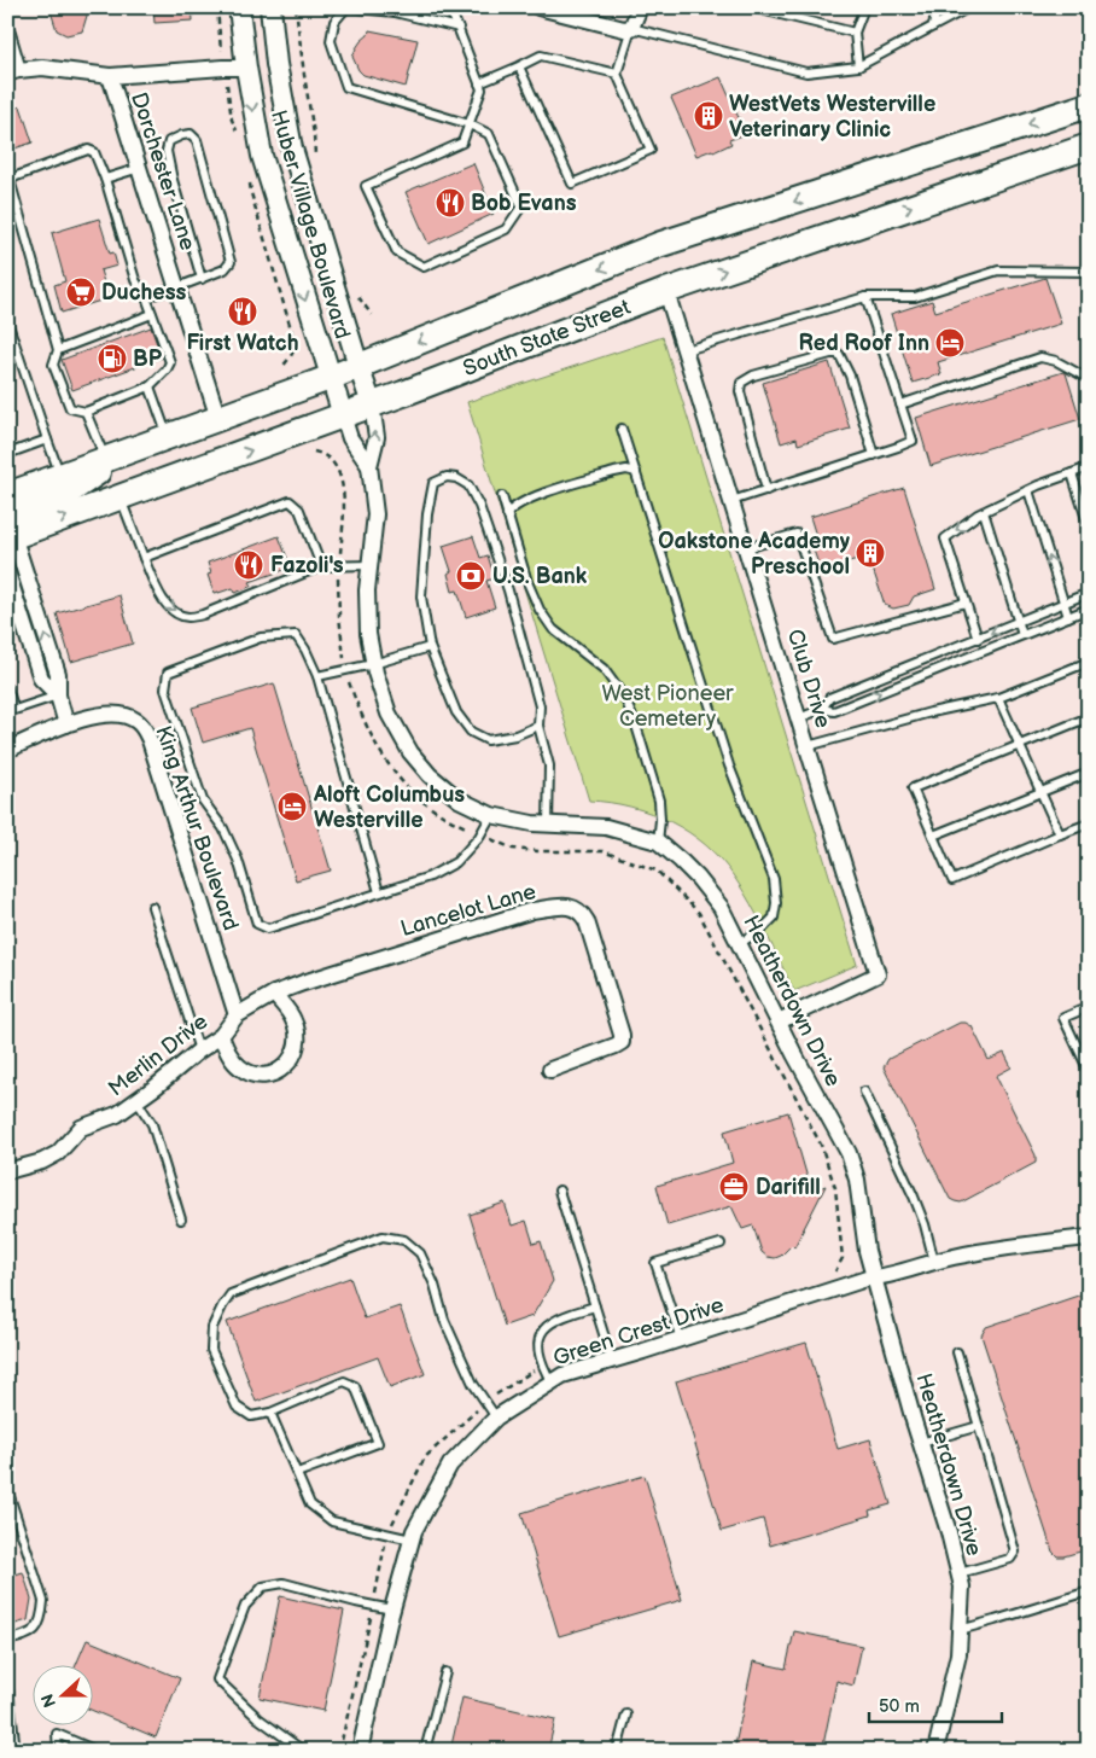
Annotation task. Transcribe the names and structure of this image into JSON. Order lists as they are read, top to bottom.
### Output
{
  "streets": {
    "main road": ["South State Street"],
    "street": [
      "Dorchester Lane",
      "Huber Village Boulevard",
      "Club Drive",
      "King Arthur Boulevard",
      "Lancelot Lane",
      "Heatherdown Drive",
      "Merlin Drive",
      "Green Crest Drive"
    ]
  },
  "crossings": [
    ["Dorchester Lane", "South State Street"],
    ["Huber Village Boulevard", "South State Street"],
    ["Huber Village Boulevard", "Heatherdown Drive"],
    ["South State Street", "Club Drive"],
    ["South State Street", "Heatherdown Drive"],
    ["Club Drive", "Heatherdown Drive"],
    ["King Arthur Boulevard", "Lancelot Lane"],
    ["King Arthur Boulevard", "Merlin Drive"],
    ["Lancelot Lane", "Merlin Drive"],
    ["Heatherdown Drive", "Green Crest Drive"]
  ],
  "parks": ["West Pioneer Cemetery"],
  "places": {
    "building": ["WestVets Westerville Veterinary Clinic", "Oakstone Academy Preschool"],
    "restaurant": ["Bob Evans", "First Watch", "Fazoli's"],
    "supermarket": ["Duchess"],
    "hotel": ["Red Roof Inn", "Aloft Columbus Westerville"],
    "fuel station": ["BP"],
    "bank": ["U.S. Bank"],
    "office": ["Darifill"]
  },
  "scale_bar": "50 m",
  "north": "left"
}
